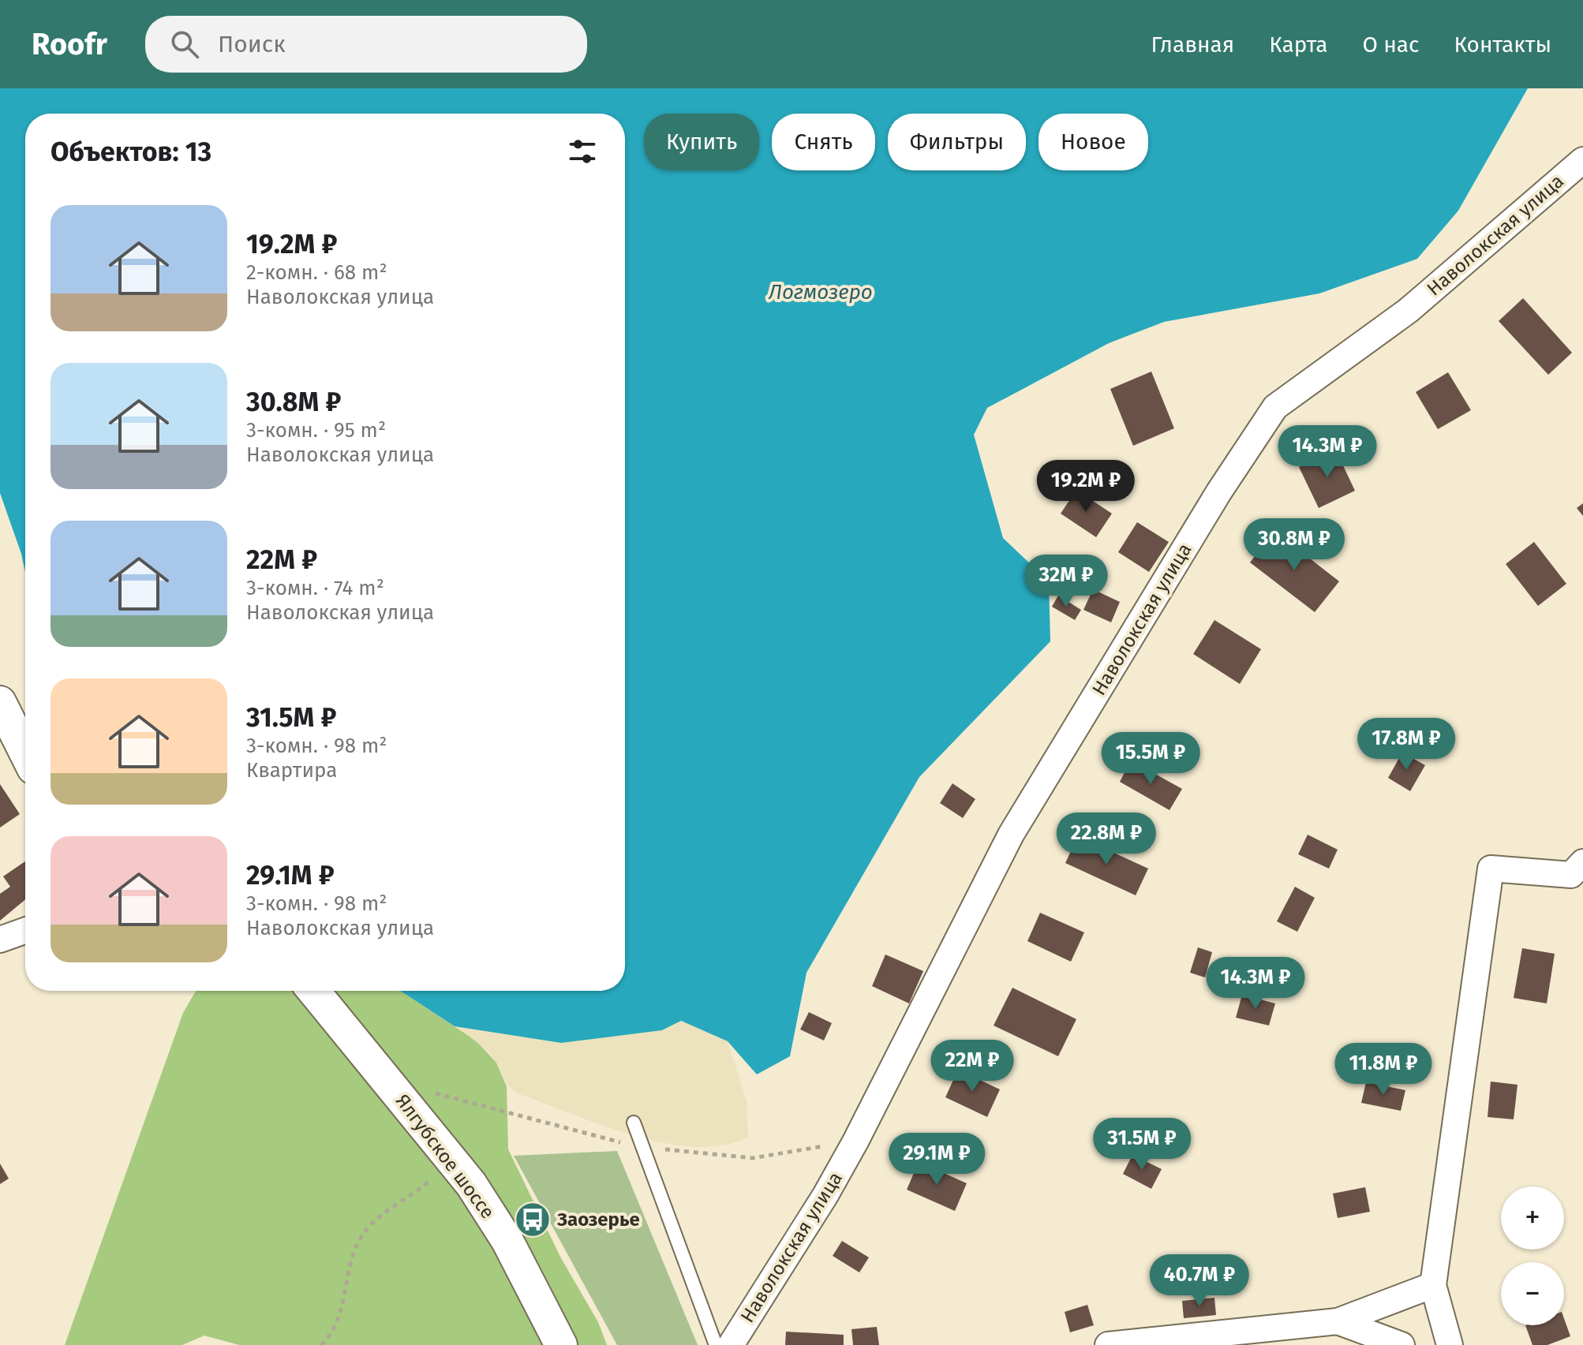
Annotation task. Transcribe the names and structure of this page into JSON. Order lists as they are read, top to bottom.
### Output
{
  "streets": {
    "street": ["Наволокская улица", "Ялгубское шоссе"]
  },
  "water": ["Логмозеро"],
  "places": {
    "bus stop": ["Заозерье"]
  },
  "page": {
    "header": "Roofr",
    "search": "Поиск",
    "nav": [
      "Главная",
      "Карта",
      "О нас",
      "Контакты"
    ],
    "chip": [
      "Купить",
      "Снять",
      "Фильтры",
      "Новое"
    ],
    "heading": "Объектов: 13",
    "list": [
      {
        "name": "19.2M ₽",
        "note": "2-комн. · 68 m² · Наволокская улица"
      },
      {
        "name": "30.8M ₽",
        "note": "3-комн. · 95 m² · Наволокская улица"
      },
      {
        "name": "22M ₽",
        "note": "3-комн. · 74 m² · Наволокская улица"
      },
      {
        "name": "31.5M ₽",
        "note": "3-комн. · 98 m² · Квартира"
      },
      {
        "name": "29.1M ₽",
        "note": "3-комн. · 98 m² · Наволокская улица"
      }
    ],
    "price": [
      "14.3M ₽",
      "19.2M ₽",
      "30.8M ₽",
      "32M ₽",
      "17.8M ₽",
      "15.5M ₽",
      "22.8M ₽",
      "14.3M ₽",
      "22M ₽",
      "11.8M ₽",
      "31.5M ₽",
      "29.1M ₽",
      "40.7M ₽"
    ],
    "map_buttons": ["+", "−"]
  }
}
